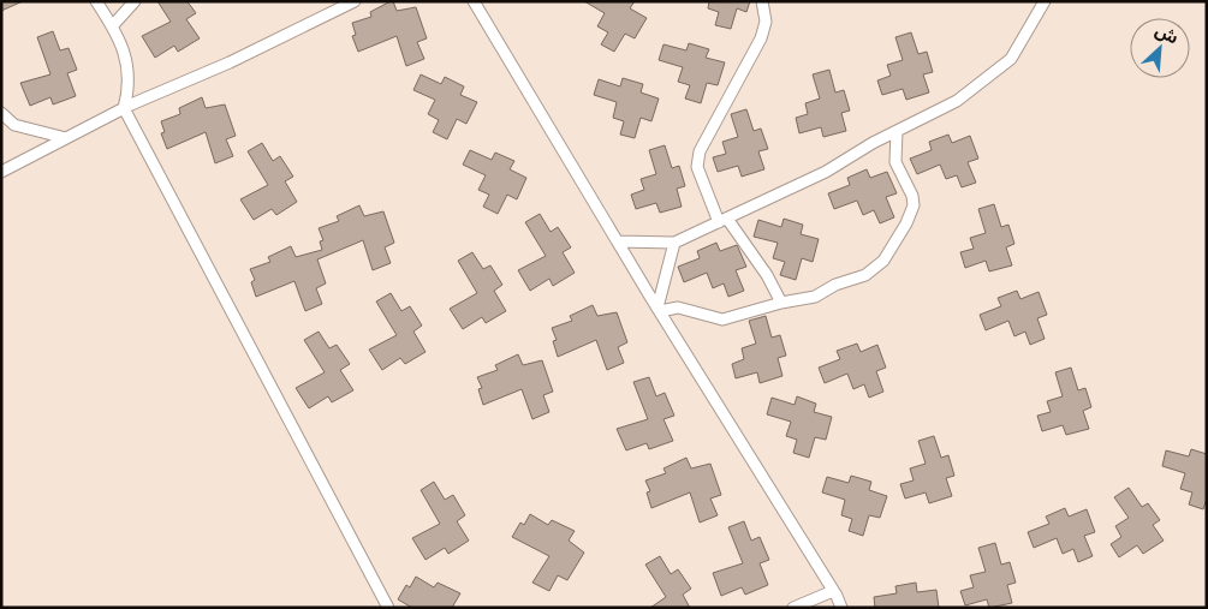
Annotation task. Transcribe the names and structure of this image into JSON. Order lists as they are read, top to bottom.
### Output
{
  "north": "top right"
}
